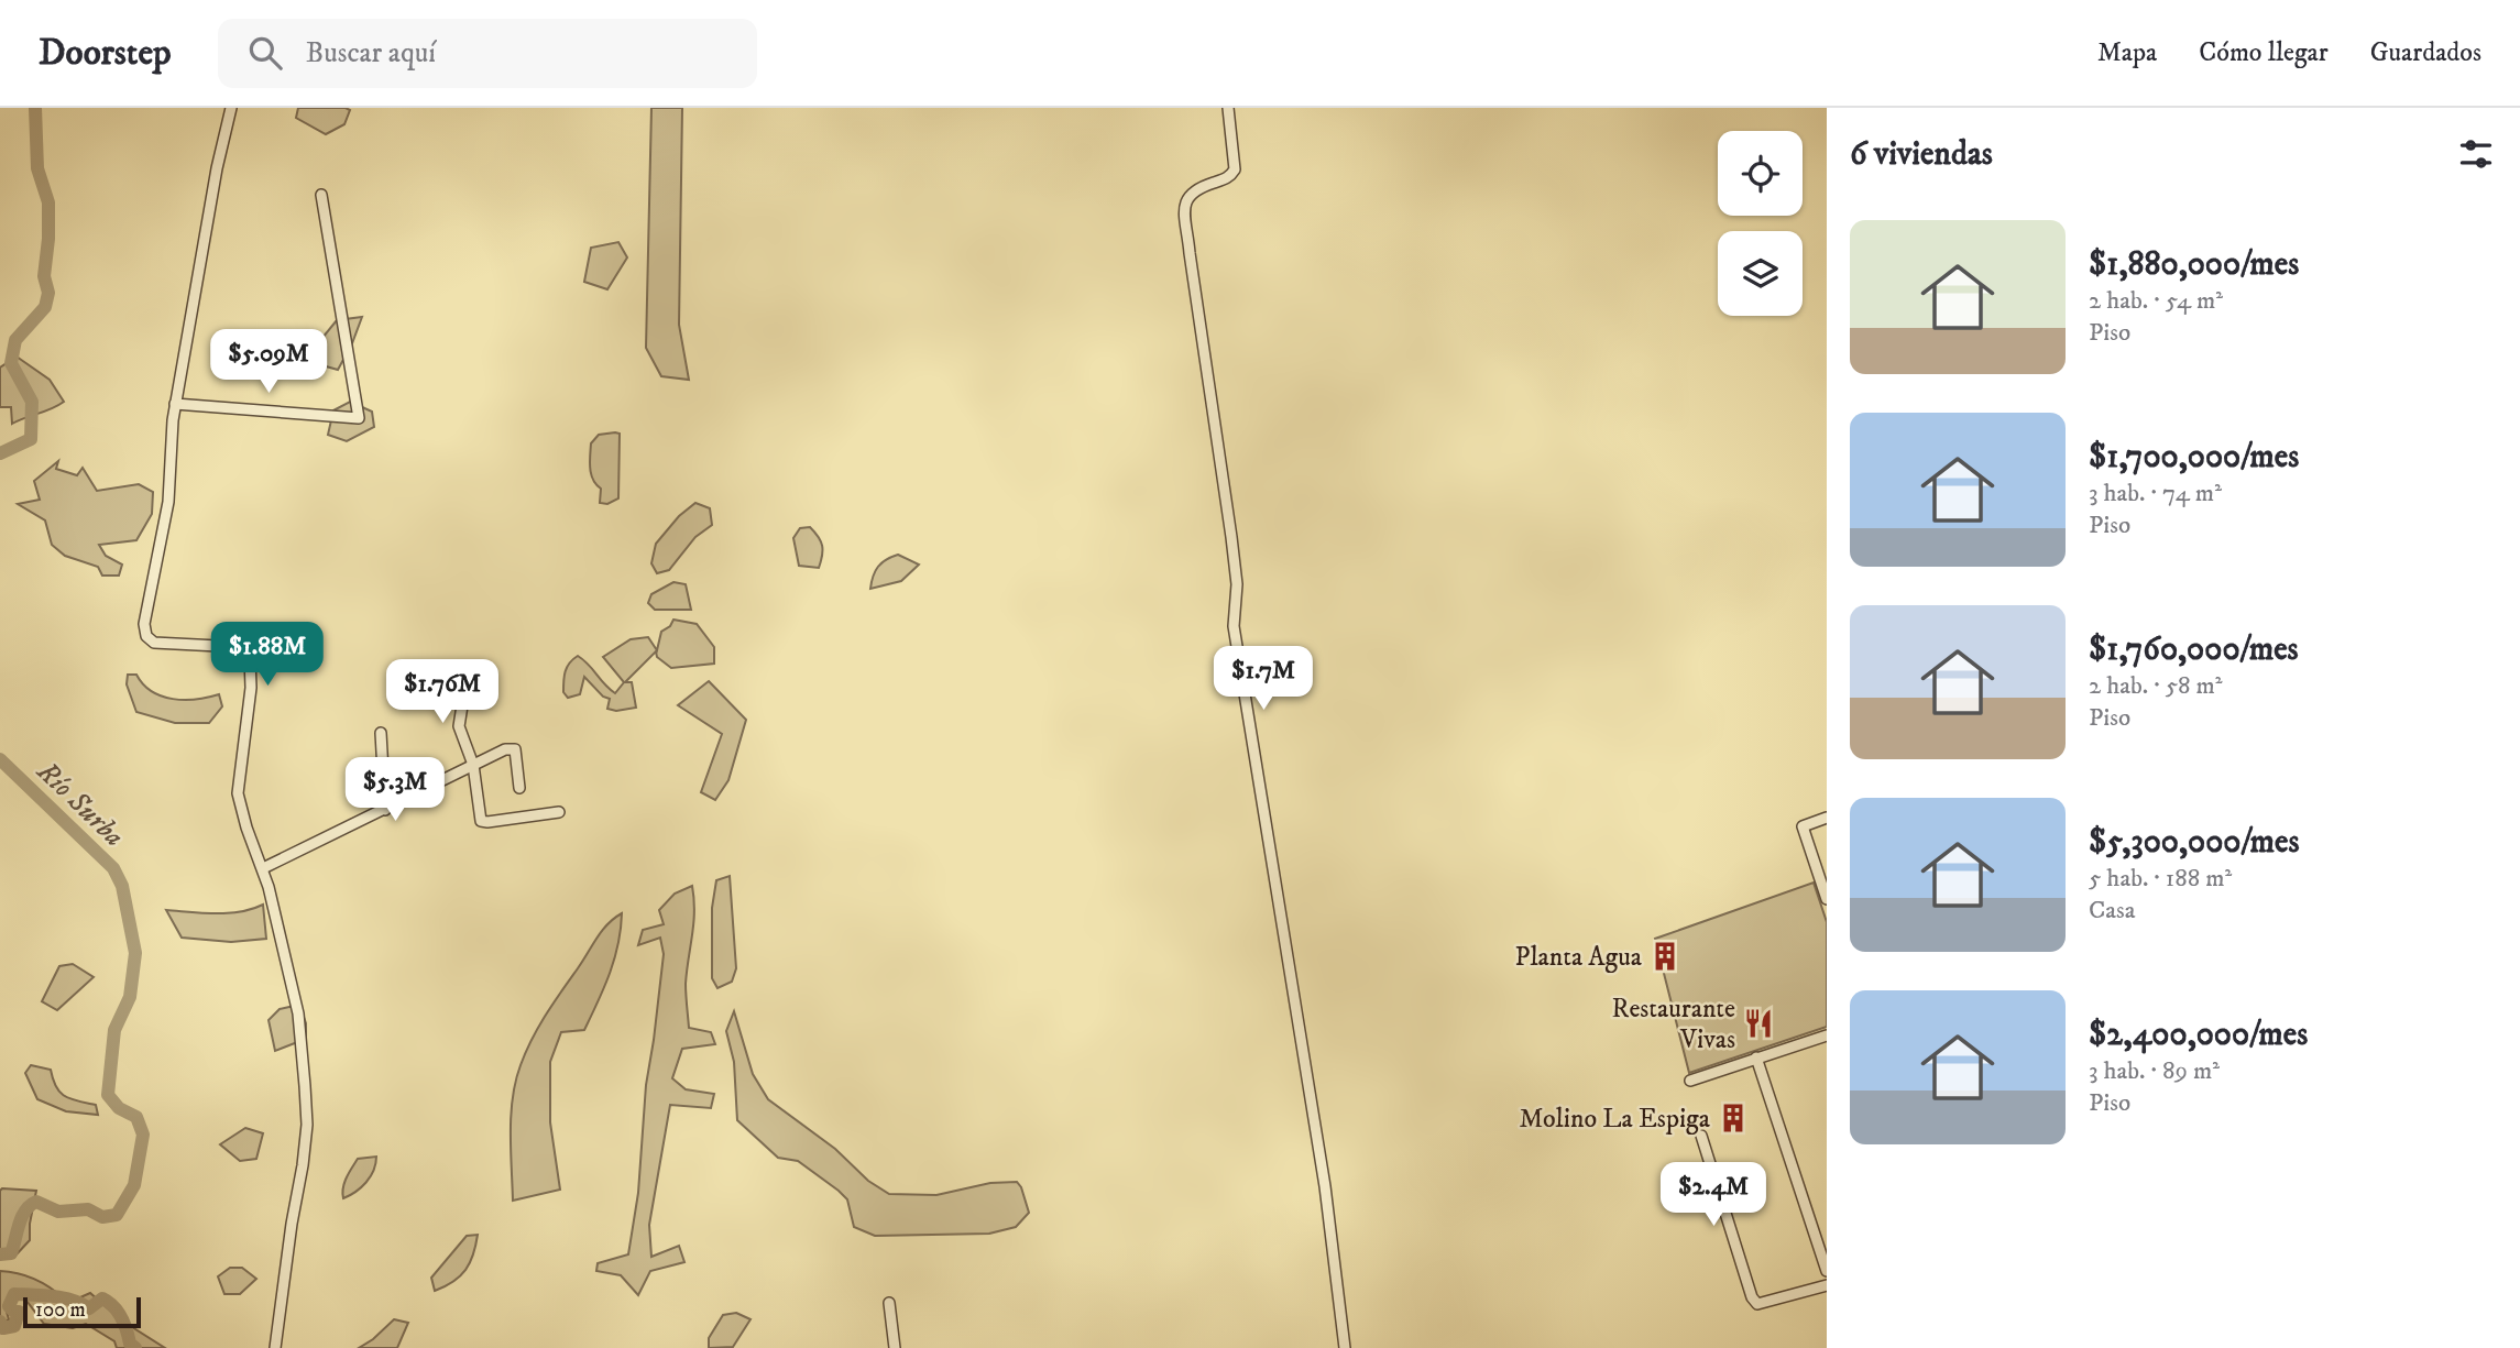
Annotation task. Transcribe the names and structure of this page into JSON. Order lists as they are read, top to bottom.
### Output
{
  "water": ["Río Surba"],
  "places": {
    "building": ["Planta Agua", "Molino La Espiga"],
    "restaurant": ["Restaurante Vivas"]
  },
  "scale_bar": "100 m",
  "page": {
    "header": "Doorstep",
    "search": "Buscar aquí",
    "nav": ["Mapa", "Cómo llegar", "Guardados"],
    "heading": "6 viviendas",
    "list": [
      {
        "name": "$1,880,000/mes",
        "note": "2 hab. · 54 m² · Piso"
      },
      {
        "name": "$1,700,000/mes",
        "note": "3 hab. · 74 m² · Piso"
      },
      {
        "name": "$1,760,000/mes",
        "note": "2 hab. · 58 m² · Piso"
      },
      {
        "name": "$5,300,000/mes",
        "note": "5 hab. · 188 m² · Casa"
      },
      {
        "name": "$2,400,000/mes",
        "note": "3 hab. · 89 m² · Piso"
      }
    ],
    "price": [
      "$5.09M",
      "$1.88M",
      "$1.7M",
      "$1.76M",
      "$5.3M",
      "$2.4M"
    ],
    "scale": "100 m"
  }
}
